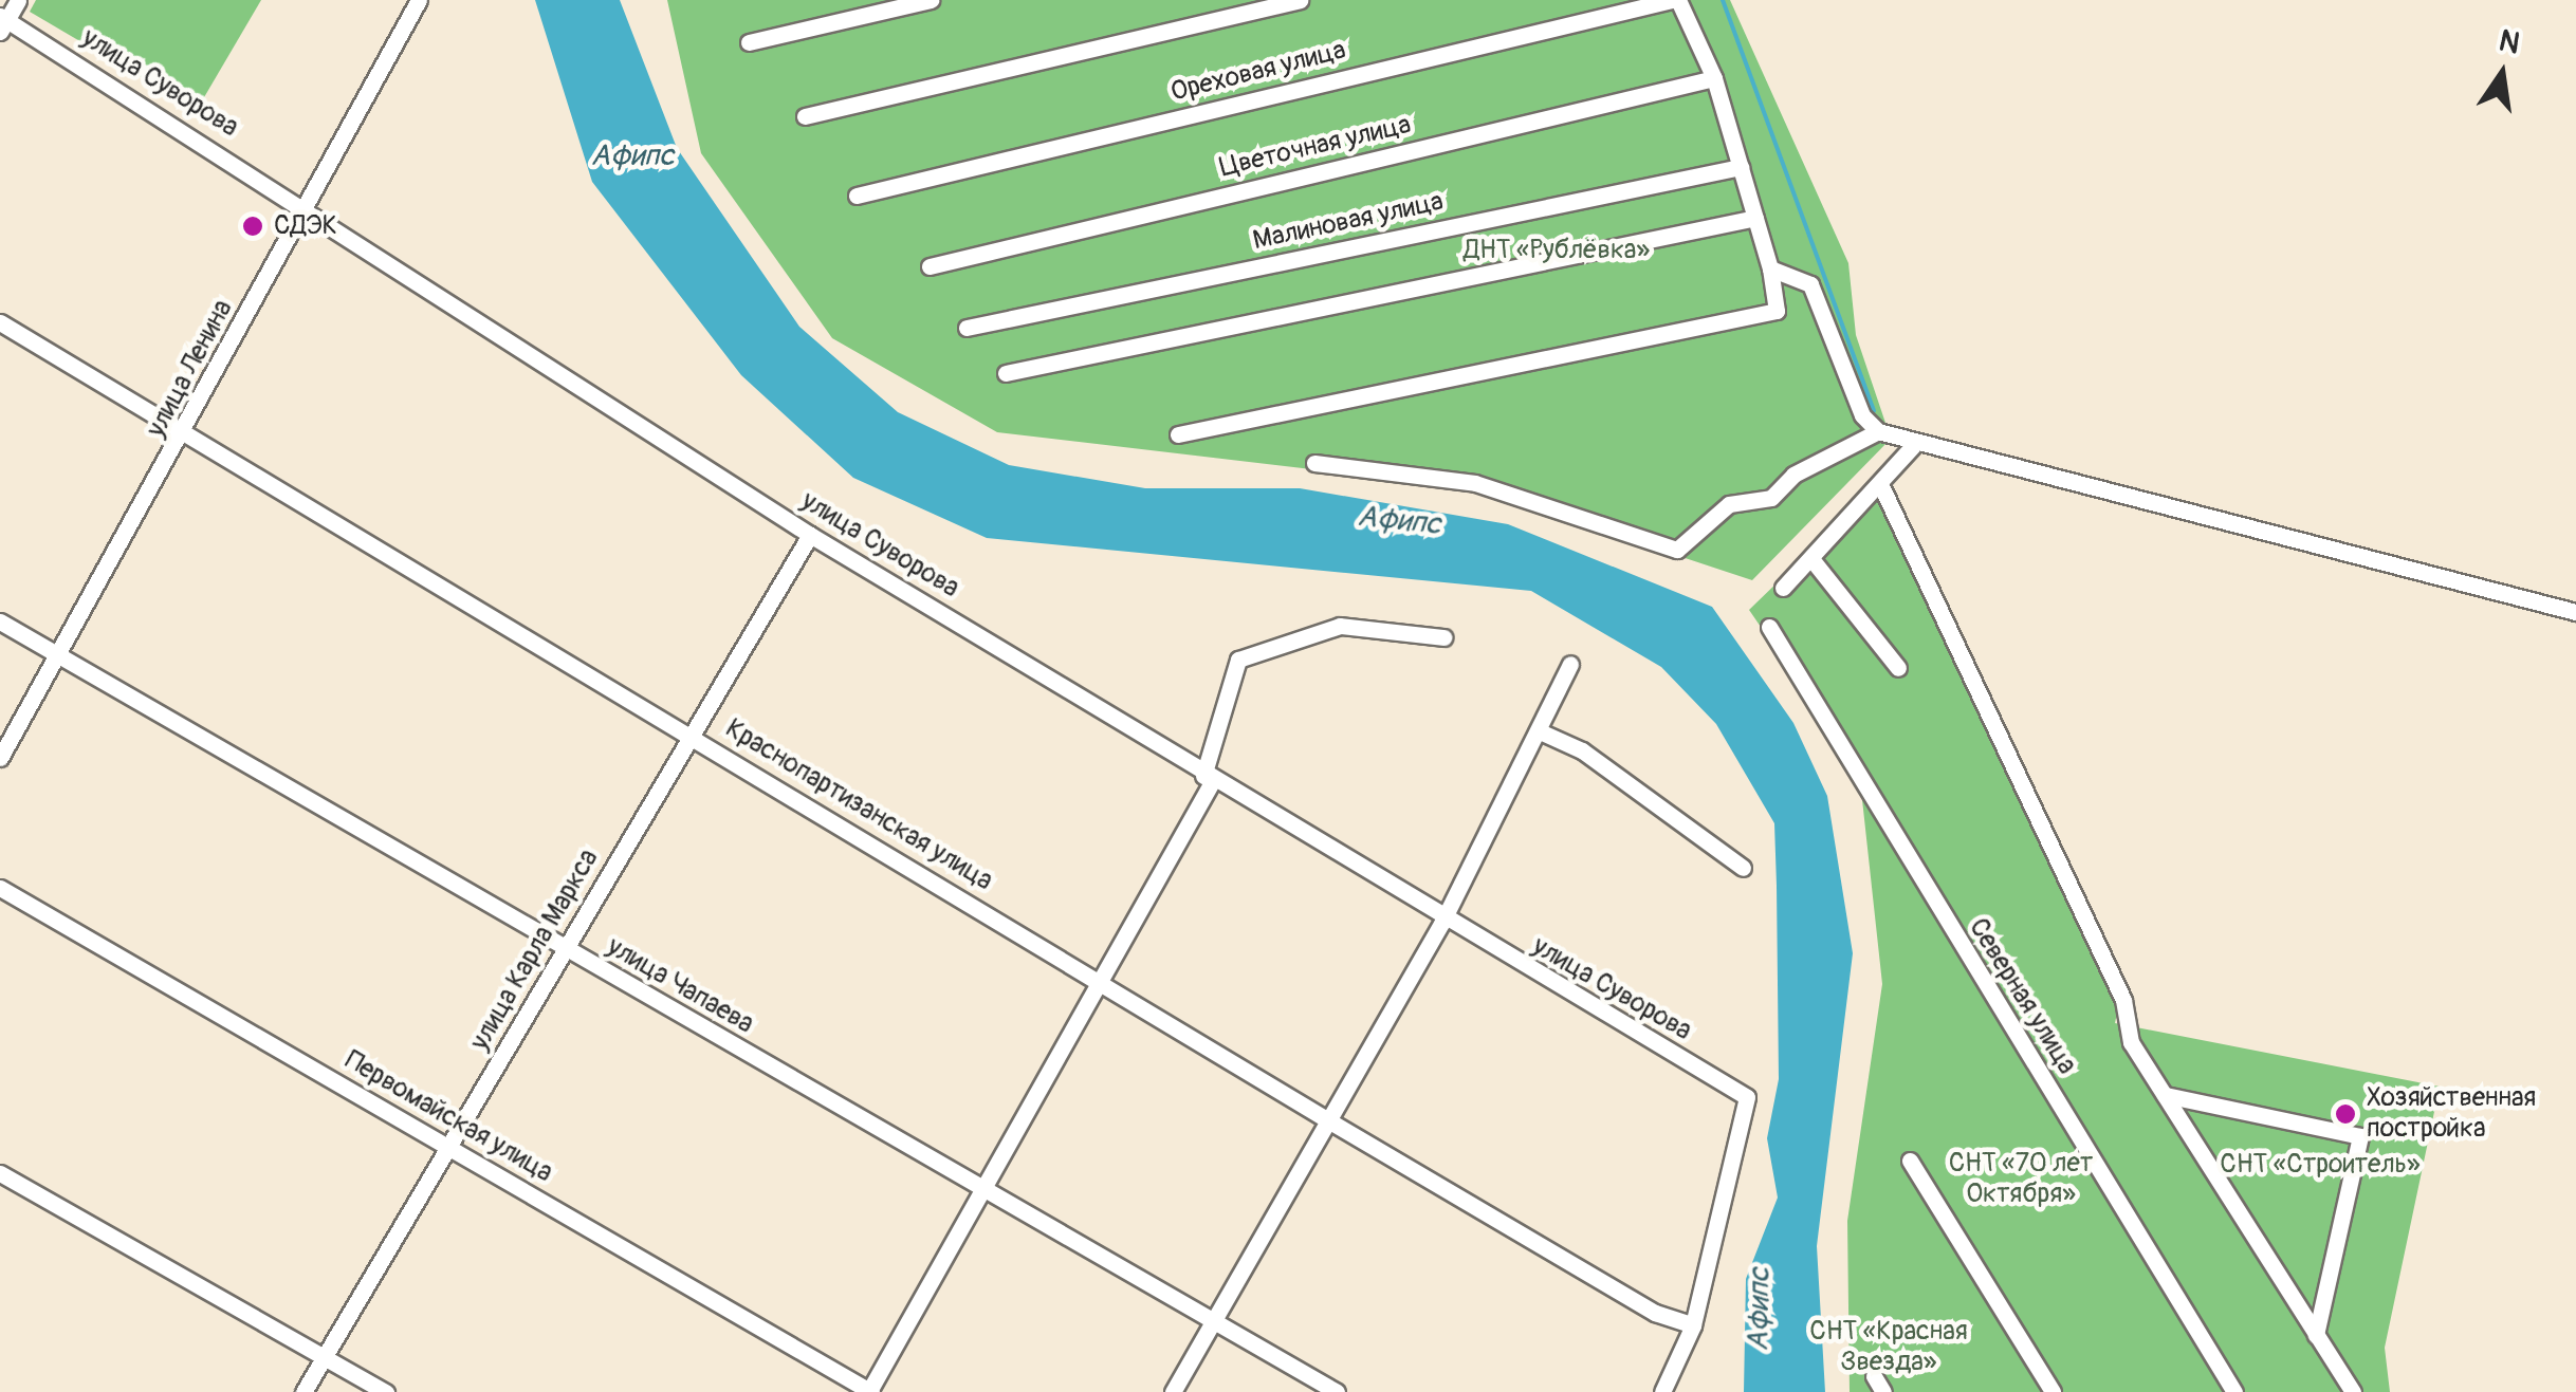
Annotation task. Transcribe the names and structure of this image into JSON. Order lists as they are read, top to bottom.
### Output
{
  "streets": {
    "street": [
      "Ореховая улица",
      "улица Суворова",
      "Цветочная улица",
      "Малиновая улица",
      "улица Ленина",
      "Краснопартизанская улица",
      "улица Карла Маркса",
      "улица Чапаева",
      "Северная улица",
      "Первомайская улица"
    ]
  },
  "crossings": [
    ["улица Суворова", "улица Ленина"],
    ["улица Суворова", "Краснопартизанская улица"],
    ["улица Суворова", "улица Карла Маркса"],
    ["улица Ленина", "Краснопартизанская улица"],
    ["улица Ленина", "улица Чапаева"],
    ["Краснопартизанская улица", "улица Карла Маркса"],
    ["улица Карла Маркса", "улица Чапаева"],
    ["улица Карла Маркса", "Первомайская улица"]
  ],
  "water": ["Афипс"],
  "parks": [
    "ДНТ «Рублёвка»",
    "СНТ «70 лет Октября»",
    "СНТ «Строитель»",
    "СНТ «Красная Звезда»"
  ],
  "places": ["СДЭК", "Хозяйственная постройка"],
  "north": "top"
}
